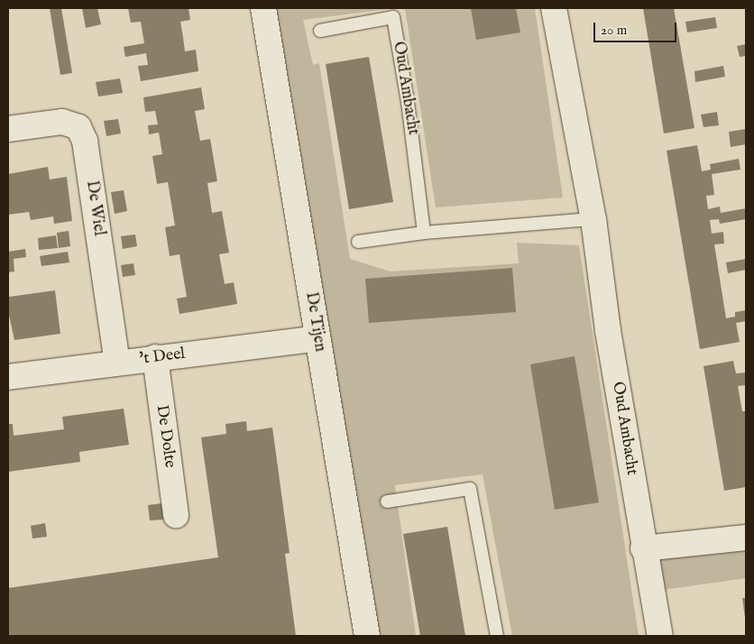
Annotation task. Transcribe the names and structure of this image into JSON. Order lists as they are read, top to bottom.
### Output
{
  "streets": {
    "street": [
      "Oud Ambacht",
      "De Wiel",
      "De Tijen",
      "'t Deel",
      "De Dolte"
    ]
  },
  "crossings": [
    ["De Wiel", "'t Deel"],
    ["De Tijen", "'t Deel"],
    ["'t Deel", "De Dolte"]
  ],
  "scale_bar": "20 m"
}
